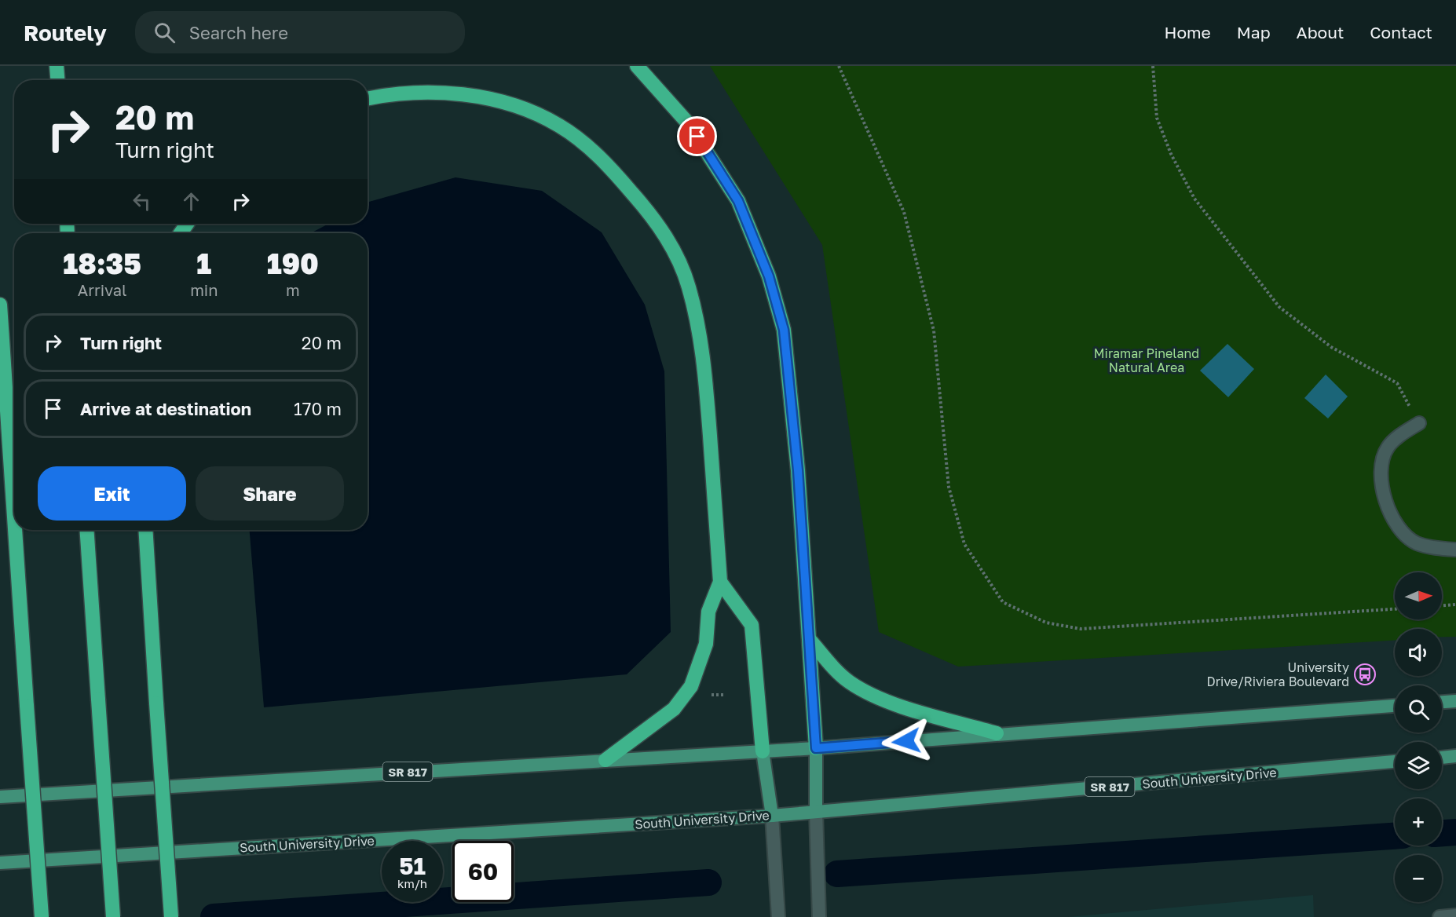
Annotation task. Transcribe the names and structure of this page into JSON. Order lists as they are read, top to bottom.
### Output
{
  "streets": {
    "main road": ["SR 817", "South University Drive"]
  },
  "parks": ["Miramar Pineland Natural Area"],
  "places": {
    "bus stop": ["University Drive/Riviera Boulevard"]
  },
  "north": "right",
  "page": {
    "header": "Routely",
    "search": "Search here",
    "nav": [
      "Home",
      "Map",
      "About",
      "Contact"
    ],
    "turn": ["20 m", "Turn right"],
    "eta": [
      "18:35",
      "Arrival",
      "1",
      "min",
      "190",
      "m"
    ],
    "list": [
      {
        "name": "Turn right",
        "value": "20 m"
      },
      {
        "name": "Arrive at destination",
        "value": "170 m"
      }
    ],
    "buttons": ["Exit", "Share"],
    "map_buttons": ["+", "−"],
    "speed": "51 km/h",
    "limit": "60"
  }
}
